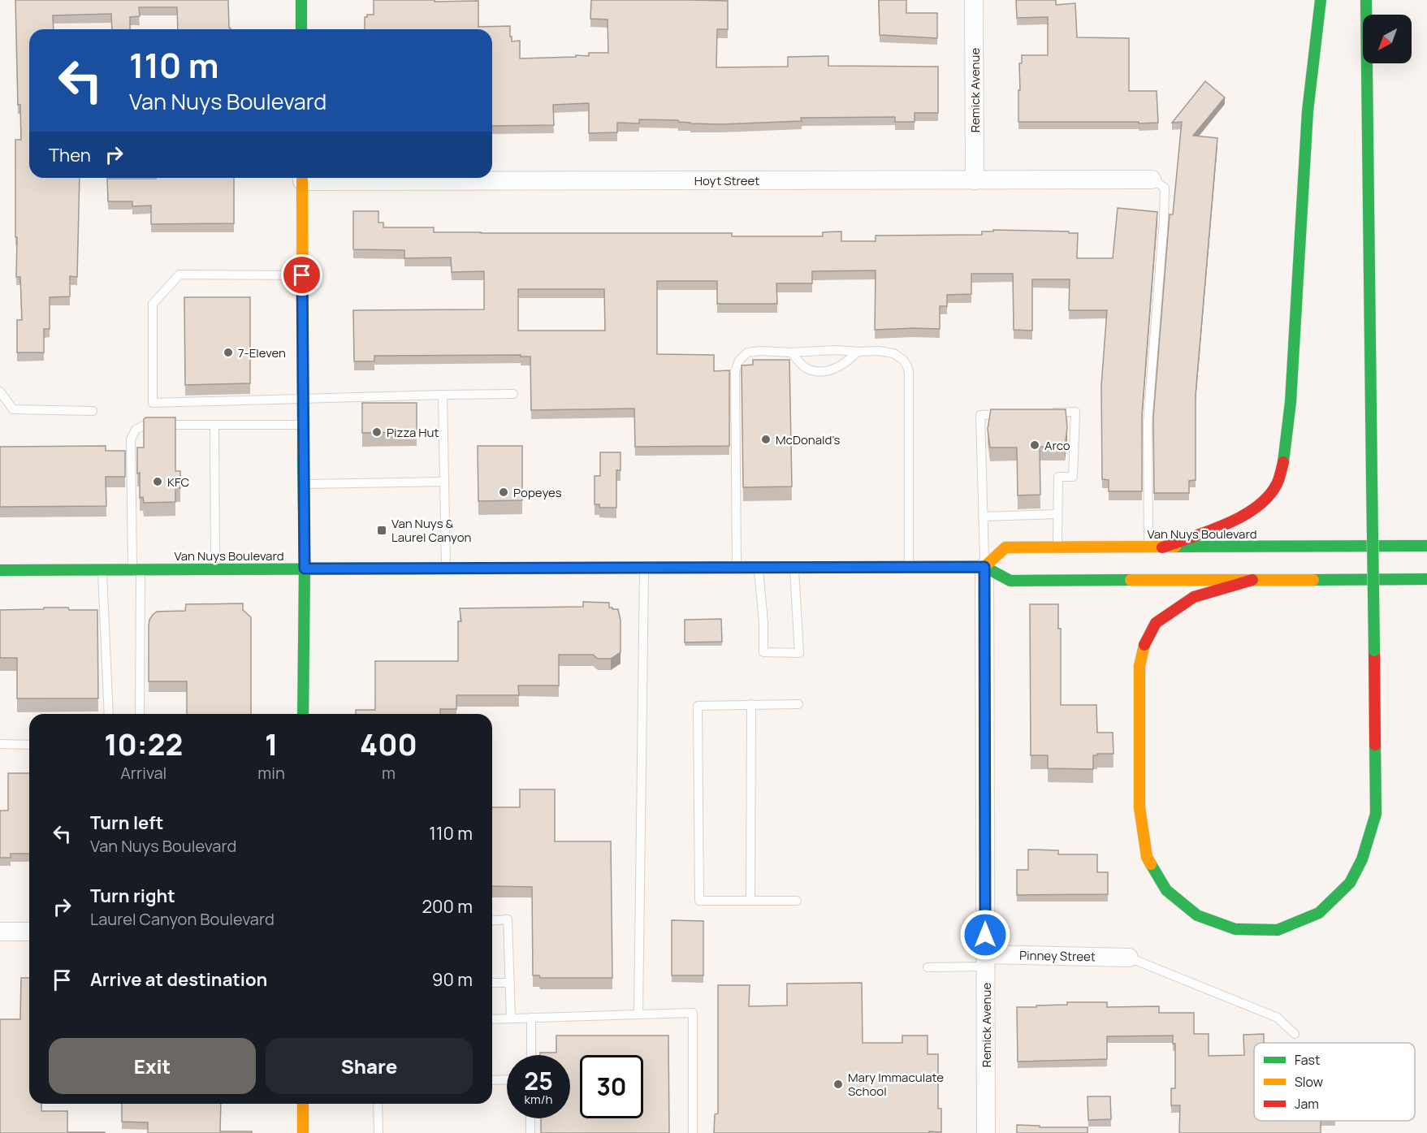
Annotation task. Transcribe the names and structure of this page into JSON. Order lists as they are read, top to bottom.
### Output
{
  "streets": {
    "main road": ["Van Nuys Boulevard"],
    "street": ["Remick Avenue", "Hoyt Street", "Pinney Street"]
  },
  "crossings": [
    ["Remick Avenue", "Hoyt Street"],
    ["Remick Avenue", "Van Nuys Boulevard"],
    ["Remick Avenue", "Pinney Street"]
  ],
  "places": {
    "other": [
      "7-Eleven",
      "Pizza Hut",
      "McDonald's",
      "Arco",
      "KFC",
      "Popeyes",
      "Mary Immaculate School"
    ],
    "transit": ["Van Nuys & Laurel Canyon"]
  },
  "legend": ["Fast", "Slow", "Jam"],
  "north": "bottom left",
  "page": {
    "turn": ["110 m", "Van Nuys Boulevard"],
    "then": "Then",
    "eta": [
      "10:22",
      "Arrival",
      "1",
      "min",
      "400",
      "m"
    ],
    "list": [
      {
        "name": "Turn left",
        "note": "Van Nuys Boulevard",
        "value": "110 m"
      },
      {
        "name": "Turn right",
        "note": "Laurel Canyon Boulevard",
        "value": "200 m"
      },
      {
        "name": "Arrive at destination",
        "value": "90 m"
      }
    ],
    "buttons": ["Exit", "Share"],
    "speed": "25 km/h",
    "limit": "30"
  }
}
